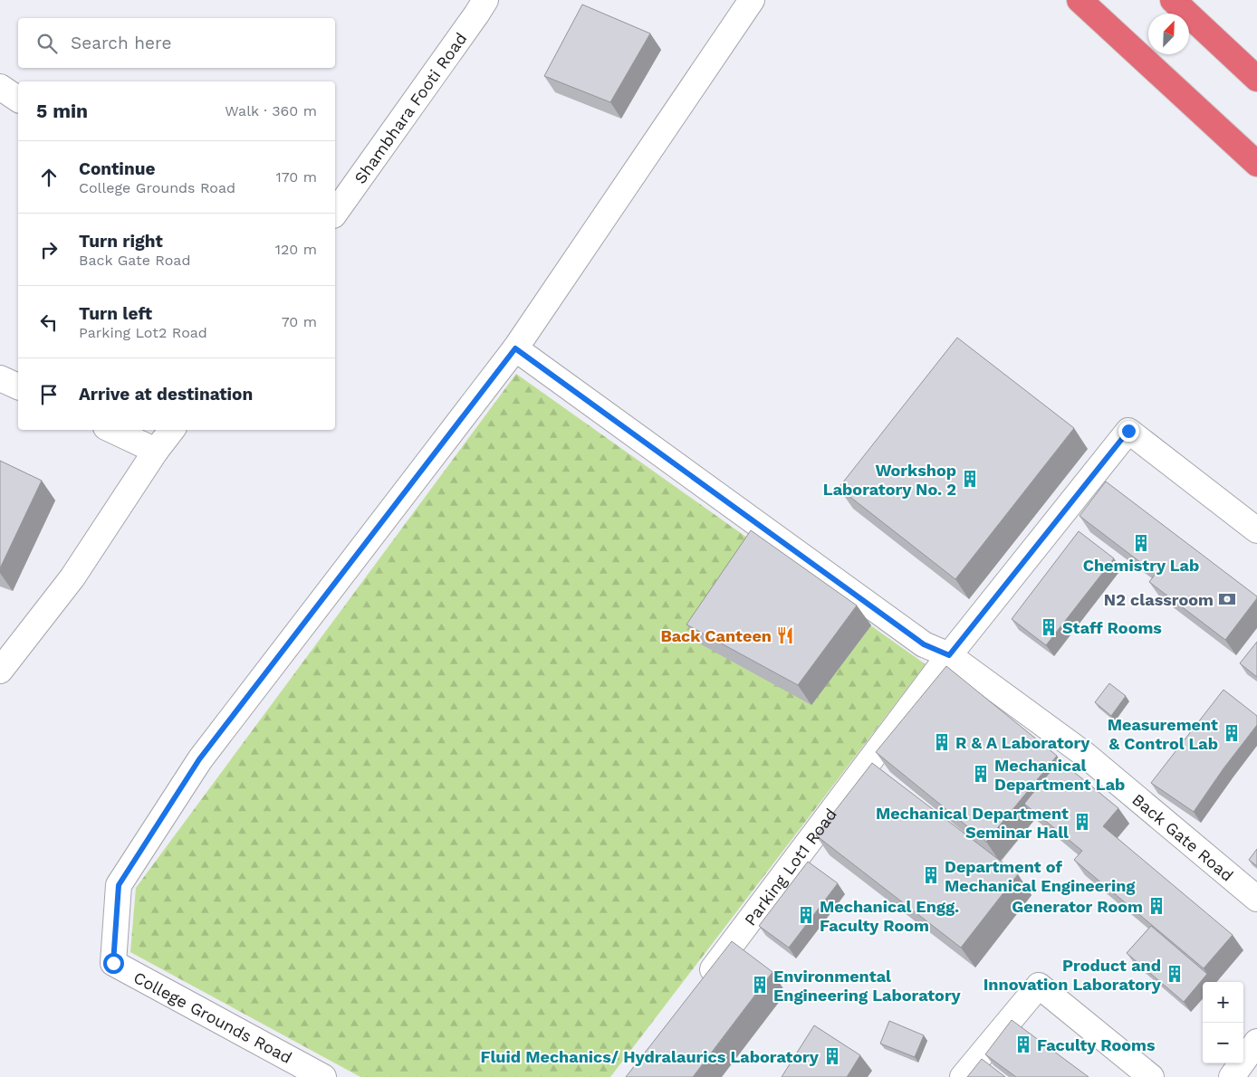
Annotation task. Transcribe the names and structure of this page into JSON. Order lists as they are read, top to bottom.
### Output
{
  "streets": {
    "street": [
      "Shambhara Footi Road",
      "Back Gate Road",
      "Parking Lot1 Road",
      "College Grounds Road"
    ]
  },
  "crossings": [
    ["Back Gate Road", "Parking Lot1 Road"],
    ["Back Gate Road", "College Grounds Road"]
  ],
  "places": {
    "building": [
      "Workshop Laboratory No. 2",
      "Chemistry Lab",
      "Staff Rooms",
      "Measurement & Control Lab",
      "R & A Laboratory",
      "Mechanical Department Lab",
      "Mechanical Department Seminar Hall",
      "Department of Mechanical Engineering",
      "Generator Room",
      "Mechanical Engg. Faculty Room",
      "Product and Innovation Laboratory",
      "Environmental Engineering Laboratory",
      "Faculty Rooms",
      "Fluid Mechanics/ Hydralaurics Laboratory"
    ],
    "bank": ["N2 classroom"],
    "restaurant": ["Back Canteen"]
  },
  "north": "top right",
  "page": {
    "search": "Search here",
    "heading": ["5 min", "Walk · 360 m"],
    "list": [
      ["Continue", "College Grounds Road", "170 m"],
      ["Turn right", "Back Gate Road", "120 m"],
      ["Turn left", "Parking Lot2 Road", "70 m"],
      "Arrive at destination"
    ],
    "map_buttons": ["+", "−"]
  }
}
